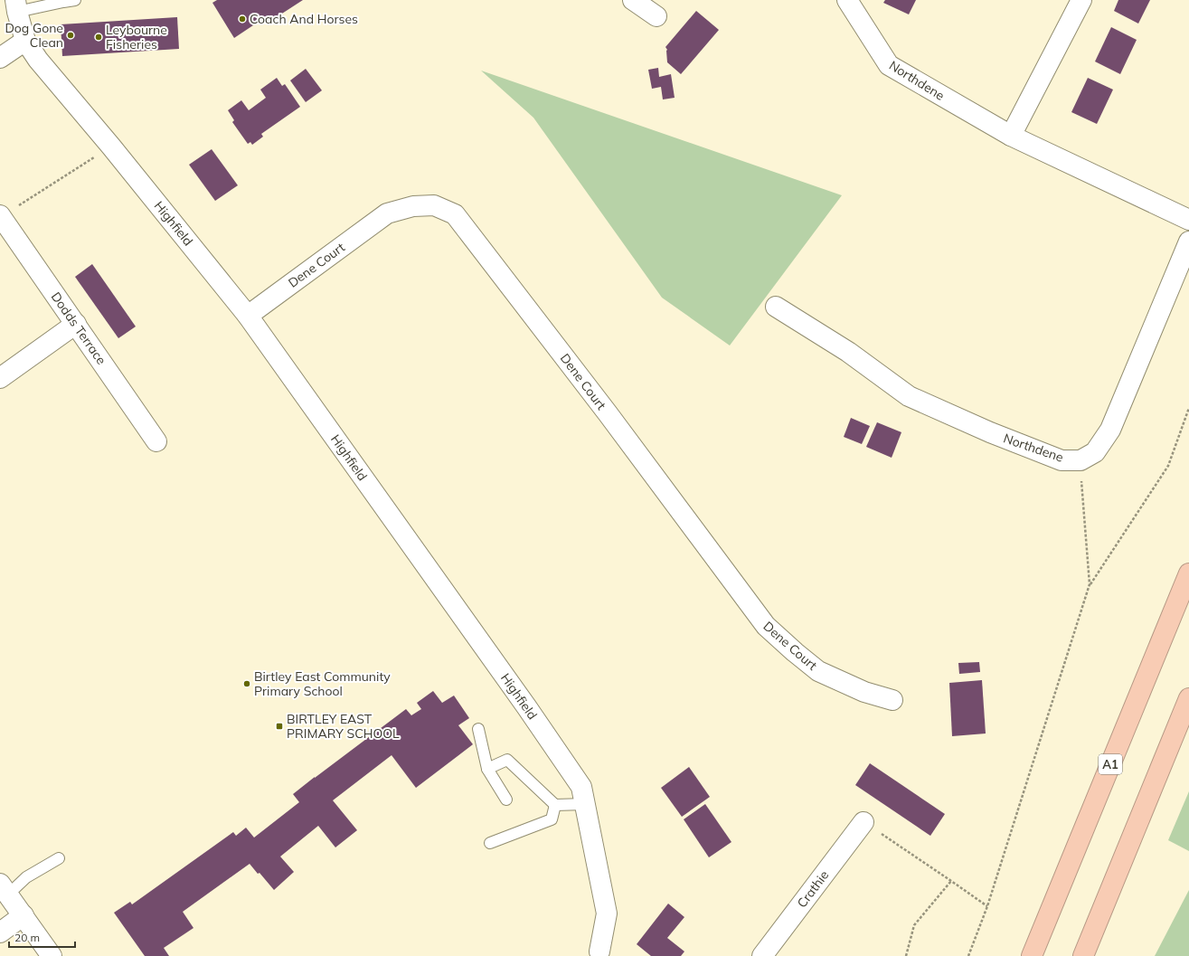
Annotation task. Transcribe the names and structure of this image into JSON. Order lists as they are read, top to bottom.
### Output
{
  "streets": {
    "highway": ["A1"],
    "street": [
      "Northdene",
      "Highfield",
      "Dene Court",
      "Dodds Terrace",
      "Crathie"
    ]
  },
  "crossings": [
    ["Highfield", "Dene Court"]
  ],
  "places": {
    "other": [
      "Coach And Horses",
      "Dog Gone Clean",
      "Leybourne Fisheries",
      "Birtley East Community Primary School"
    ],
    "transit": ["BIRTLEY EAST PRIMARY SCHOOL"]
  },
  "scale_bar": "20 m"
}
